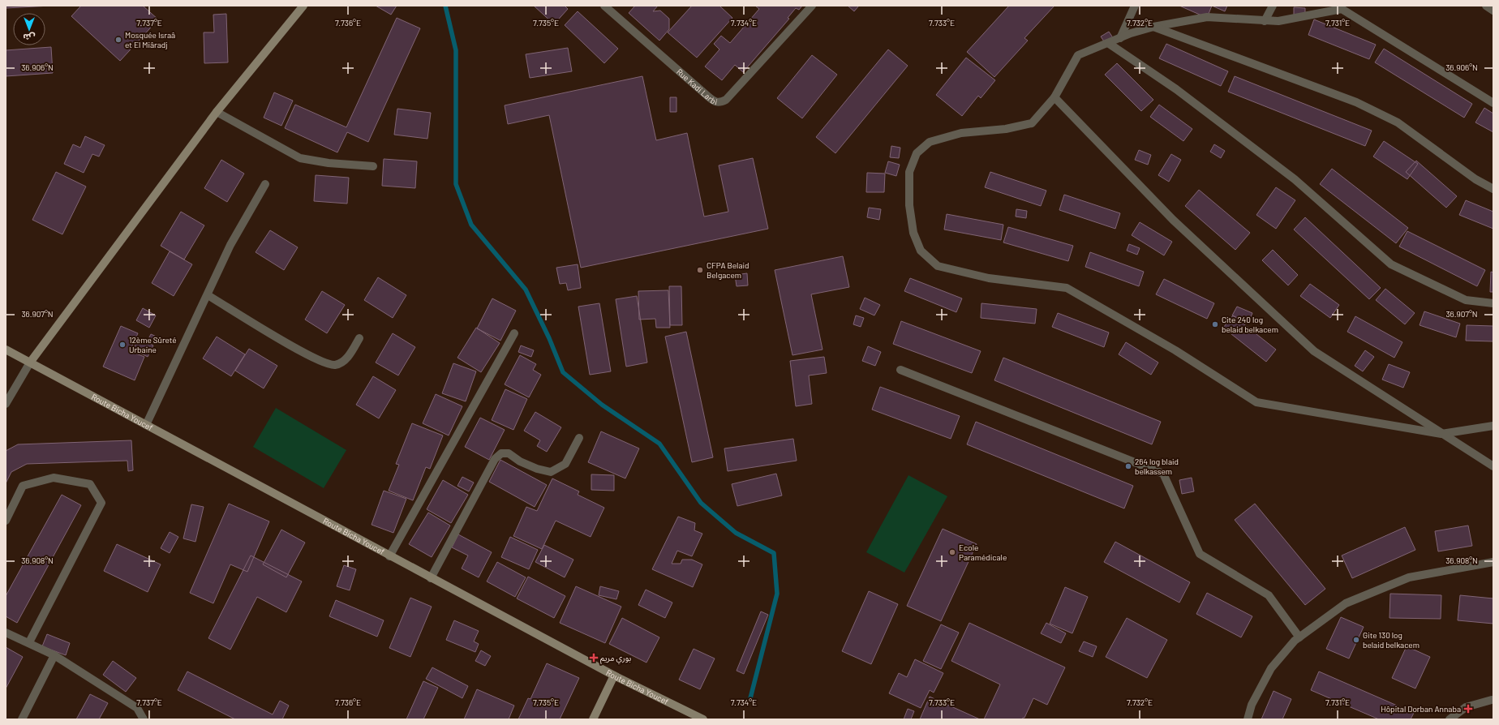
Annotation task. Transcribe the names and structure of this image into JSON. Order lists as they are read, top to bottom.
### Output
{
  "streets": {
    "main road": ["Route Bicha Youcef"],
    "street": ["Rue Kadi Larbi"]
  },
  "places": {
    "other": [
      "Mosquée Israâ et El Miâradj",
      "CFPA Belaid Belgacem",
      "Cite 240 log belaid belkacem",
      "12ème Sûreté Urbaine",
      "264 log blaid belkassem",
      "Ecole Paramédicale",
      "Gite 130 log belaid belkacem"
    ],
    "health": ["بوري مريم", "Hôpital Dorban Annaba"]
  },
  "north": "bottom",
  "coordinates": [
    "7.737°E",
    "7.736°E",
    "7.735°E",
    "7.734°E",
    "7.733°E",
    "7.732°E",
    "7.731°E",
    "36.906°N",
    "36.907°N",
    "36.908°N"
  ]
}
